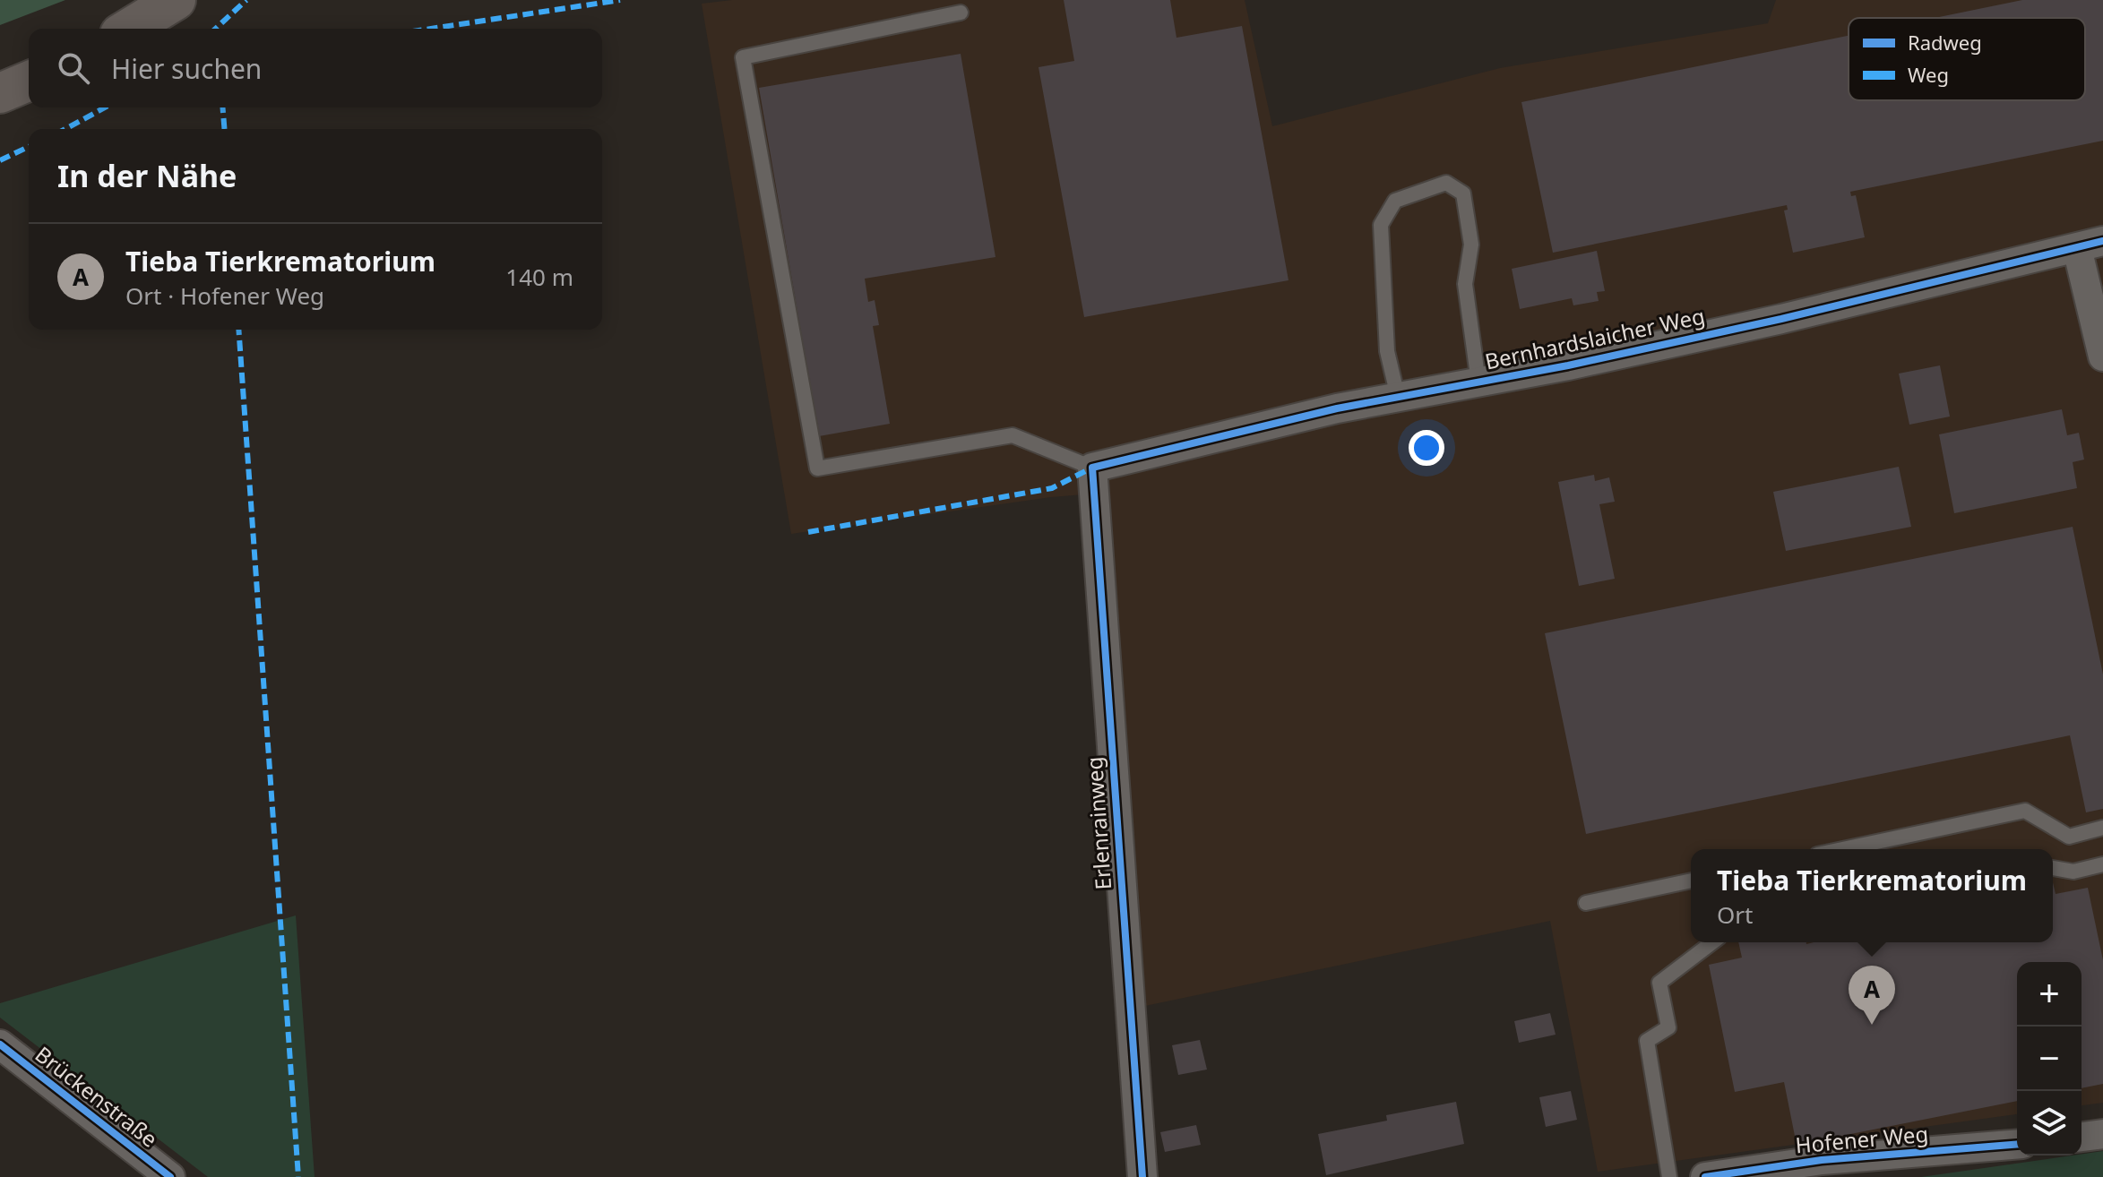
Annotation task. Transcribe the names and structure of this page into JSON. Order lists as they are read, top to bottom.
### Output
{
  "streets": {
    "street": [
      "Bernhardslaicher Weg",
      "Erlenrainweg",
      "Brückenstraße",
      "Hofener Weg"
    ]
  },
  "crossings": [
    ["Bernhardslaicher Weg", "Erlenrainweg"]
  ],
  "legend": ["Radweg", "Weg"],
  "page": {
    "search": "Hier suchen",
    "heading": "In der Nähe",
    "list": [
      {
        "mark": "A",
        "name": "Tieba Tierkrematorium",
        "note": "Ort · Hofener Weg",
        "value": "140 m"
      }
    ],
    "popup": ["Tieba Tierkrematorium", "Ort"],
    "map_buttons": ["+", "−"],
    "pins": "A"
  }
}
